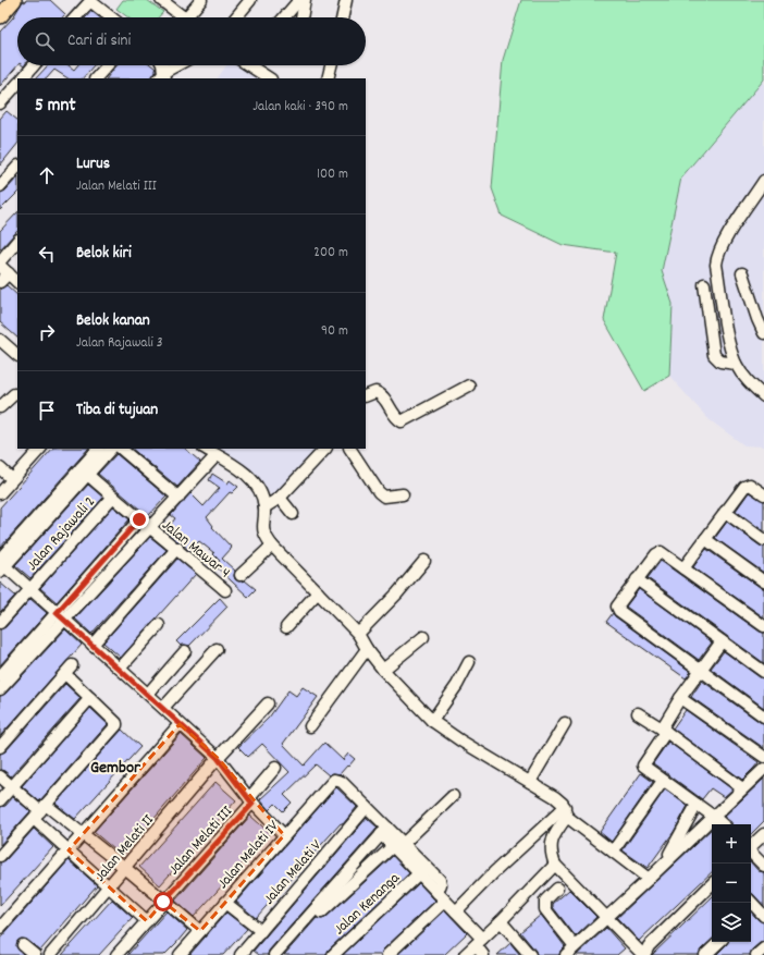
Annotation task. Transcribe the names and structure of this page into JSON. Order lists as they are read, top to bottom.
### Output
{
  "streets": {
    "street": [
      "Jalan Rajawali 2",
      "Jalan Mawar 4",
      "Jalan Melati III",
      "Jalan Melati II",
      "Jalan Melati IV",
      "Jalan Melati V",
      "Jalan Kenanga"
    ]
  },
  "crossings": [
    ["Jalan Rajawali 2", "Jalan Mawar 4"],
    ["Jalan Melati IV", "Jalan Melati V"]
  ],
  "districts": ["Gembor"],
  "page": {
    "search": "Cari di sini",
    "heading": ["5 mnt", "Jalan kaki · 390 m"],
    "list": [
      ["Lurus", "Jalan Melati III", "100 m"],
      ["Belok kiri", "200 m"],
      ["Belok kanan", "Jalan Rajawali 3", "90 m"],
      "Tiba di tujuan"
    ],
    "map_buttons": ["+", "−"]
  }
}
